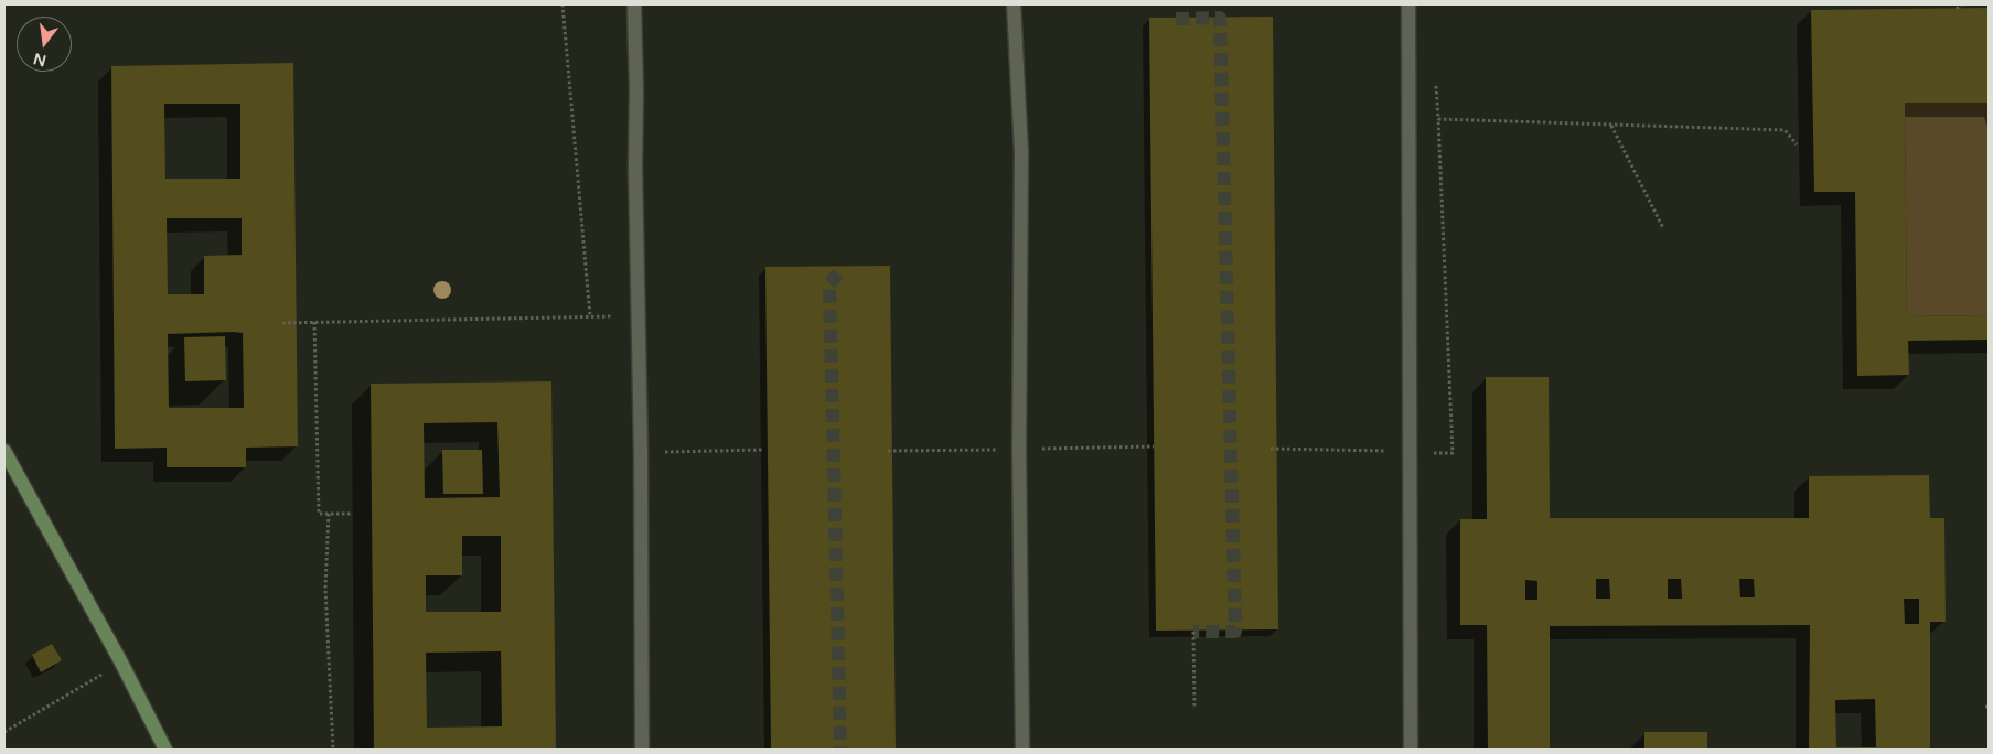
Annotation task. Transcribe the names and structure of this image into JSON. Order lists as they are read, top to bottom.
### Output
{
  "north": "bottom"
}
